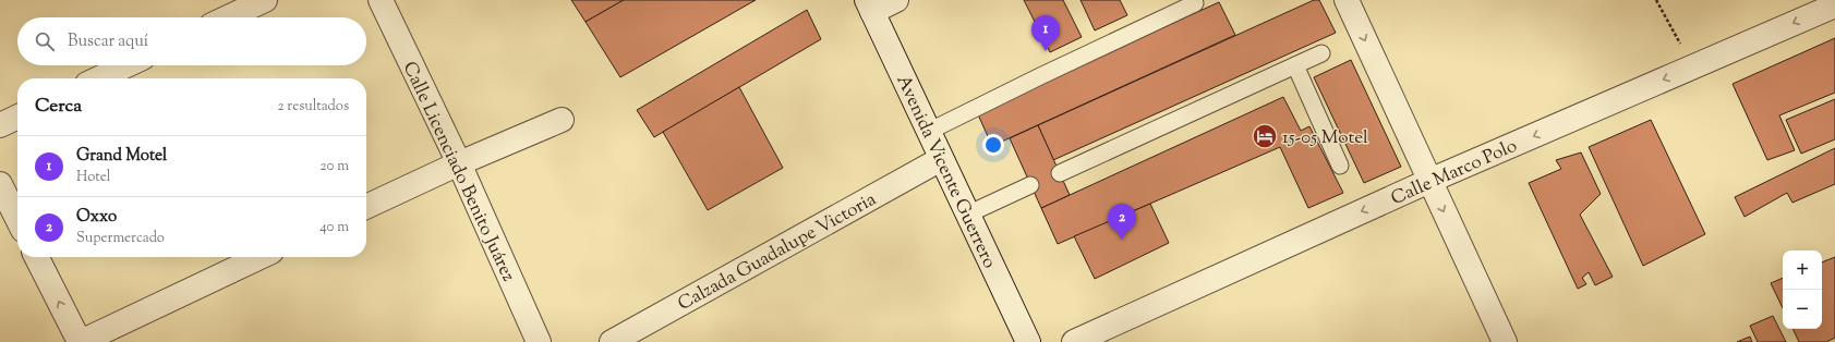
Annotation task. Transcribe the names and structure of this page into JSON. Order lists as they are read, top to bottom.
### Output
{
  "streets": {
    "street": [
      "Calle Licenciado Benito Juárez",
      "Avenida Vicente Guerrero",
      "Calle Marco Polo",
      "Calzada Guadalupe Victoria"
    ]
  },
  "crossings": [
    ["Avenida Vicente Guerrero", "Calzada Guadalupe Victoria"]
  ],
  "one_way": ["Calle Marco Polo"],
  "places": {
    "hotel": ["15-05 Motel"]
  },
  "page": {
    "pins": ["1", "2"],
    "search": "Buscar aquí",
    "heading": ["Cerca", "2 resultados"],
    "list": [
      {
        "mark": "1",
        "name": "Grand Motel",
        "note": "Hotel",
        "value": "20 m"
      },
      {
        "mark": "2",
        "name": "Oxxo",
        "note": "Supermercado",
        "value": "40 m"
      }
    ],
    "map_buttons": ["+", "−"]
  }
}
